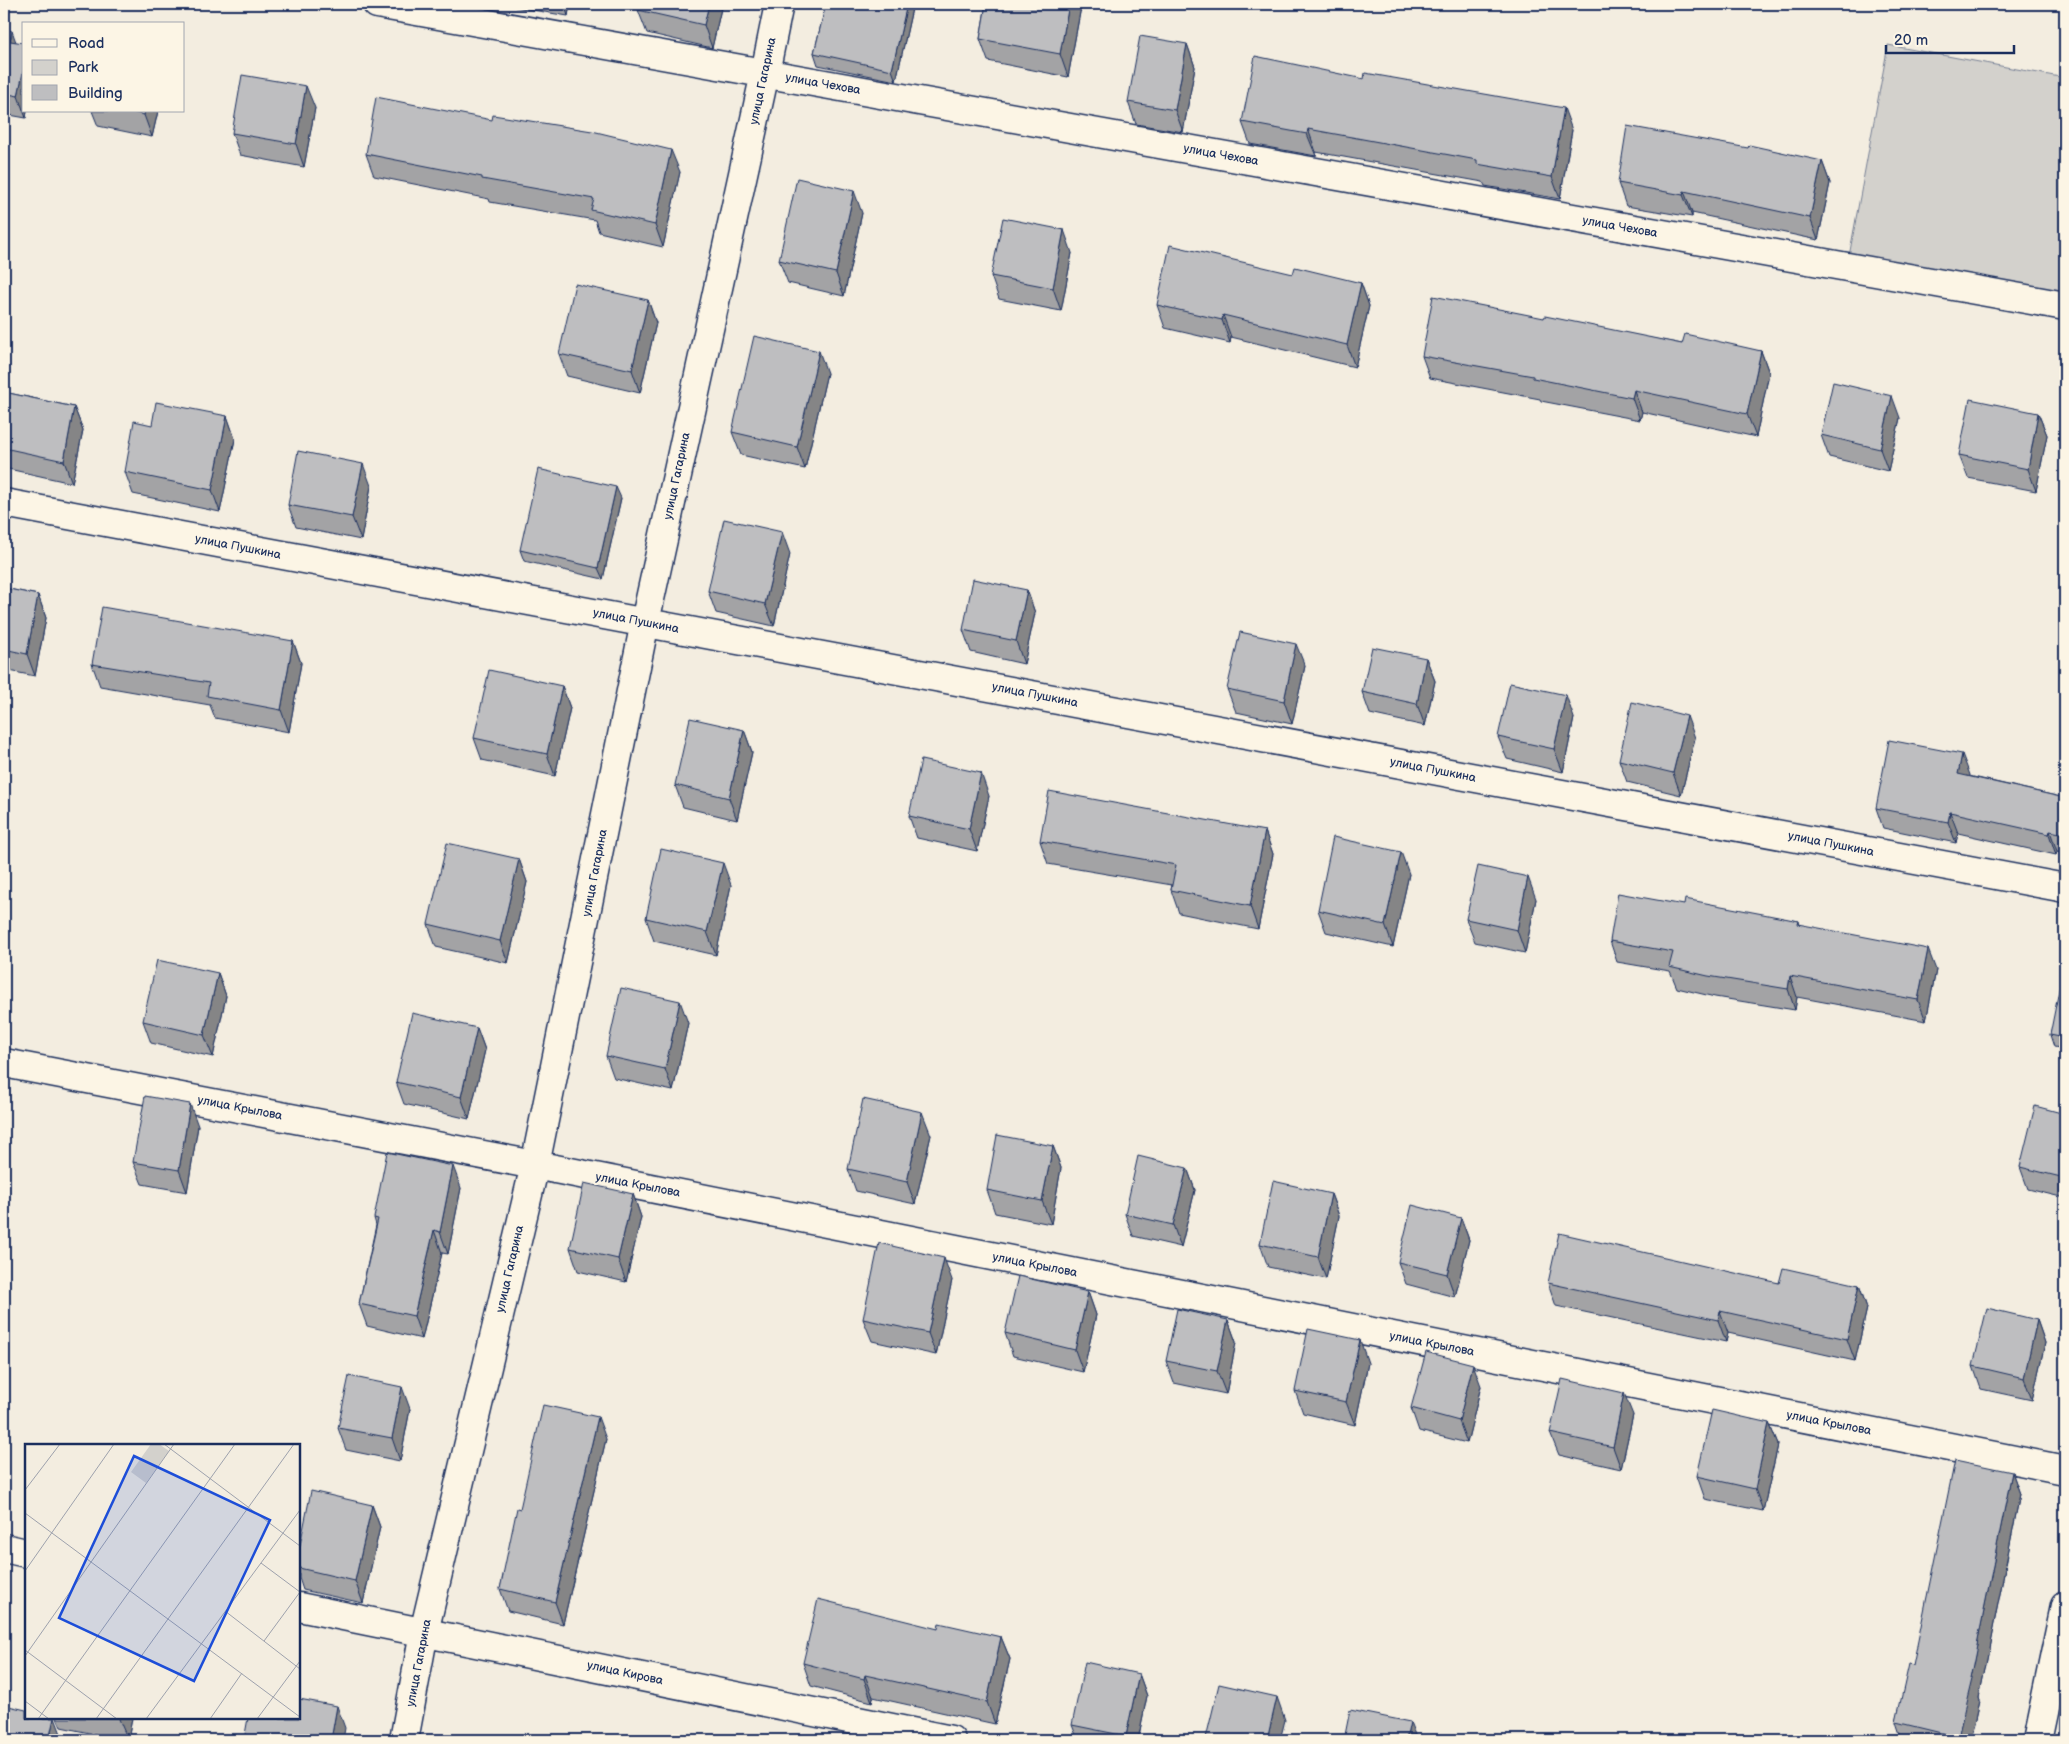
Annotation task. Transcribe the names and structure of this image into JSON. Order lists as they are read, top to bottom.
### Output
{
  "streets": {
    "street": [
      "улица Гагарина",
      "улица Чехова",
      "улица Пушкина",
      "улица Крылова",
      "улица Кирова"
    ]
  },
  "crossings": [
    ["улица Гагарина", "улица Чехова"],
    ["улица Гагарина", "улица Пушкина"],
    ["улица Гагарина", "улица Крылова"],
    ["улица Гагарина", "улица Кирова"]
  ],
  "legend": ["Road", "Park", "Building"],
  "scale_bar": "20 m"
}
